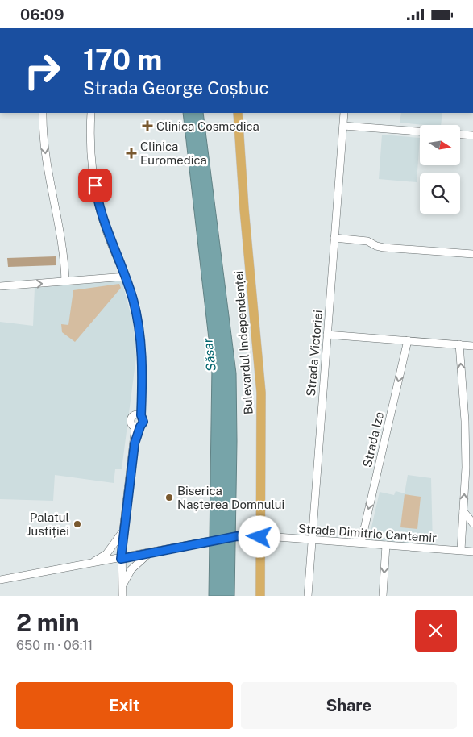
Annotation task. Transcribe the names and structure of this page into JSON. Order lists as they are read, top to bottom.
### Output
{
  "streets": {
    "main road": ["Bulevardul Independenței"],
    "street": ["Strada Victoriei", "Strada Iza", "Strada Dimitrie Cantemir"]
  },
  "crossings": [
    ["Bulevardul Independenței", "Strada Dimitrie Cantemir"],
    ["Strada Victoriei", "Strada Dimitrie Cantemir"],
    ["Strada Iza", "Strada Dimitrie Cantemir"]
  ],
  "one_way": ["Strada Iza"],
  "water": ["Săsar"],
  "places": {
    "health": ["Clinica Cosmedica", "Clinica Euromedica"],
    "other": ["Biserica Nașterea Domnului", "Palatul Justiției"]
  },
  "north": "right",
  "page": {
    "status": "06:09",
    "turn": ["170 m", "Strada George Coșbuc"],
    "heading": ["2 min", "650 m · 06:11"],
    "buttons": ["Exit", "Share"]
  }
}
